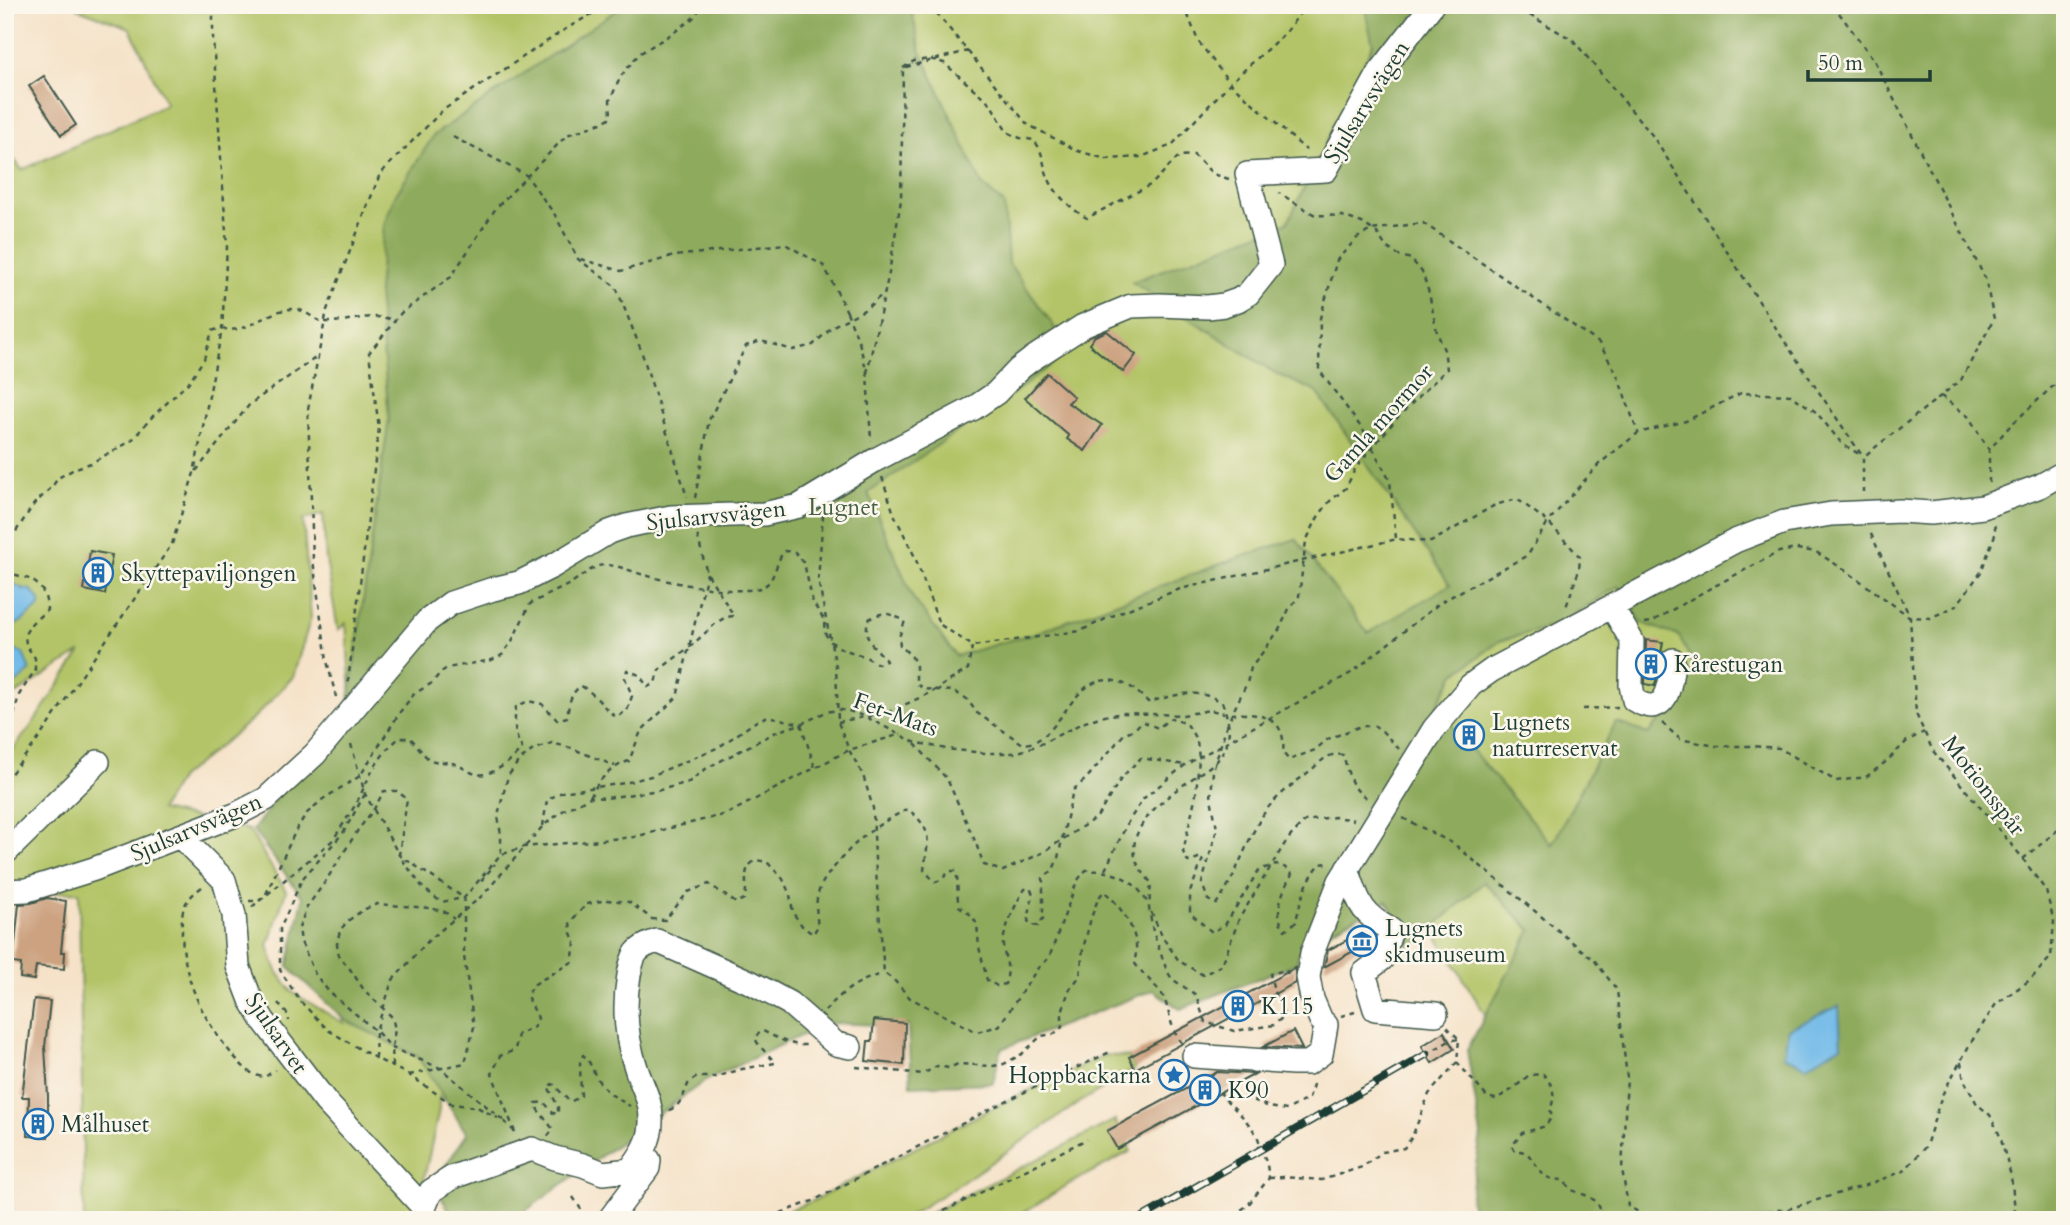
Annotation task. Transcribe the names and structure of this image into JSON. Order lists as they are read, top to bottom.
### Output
{
  "streets": {
    "street": ["Sjulsarvsvägen", "Sjulsarvet"],
    "path": ["Gamla mormor", "Fet-Mats", "Motionsspår"]
  },
  "crossings": [
    ["Sjulsarvsvägen", "Gamla mormor"],
    ["Sjulsarvsvägen", "Sjulsarvet"],
    ["Gamla mormor", "Fet-Mats"]
  ],
  "parks": ["Lugnet"],
  "places": {
    "building": [
      "Skyttepaviljongen",
      "Kårestugan",
      "Lugnets naturreservat",
      "K115",
      "K90",
      "Målhuset"
    ],
    "museum": ["Lugnets skidmuseum"],
    "place": ["Hoppbackarna"]
  },
  "scale_bar": "50 m"
}
